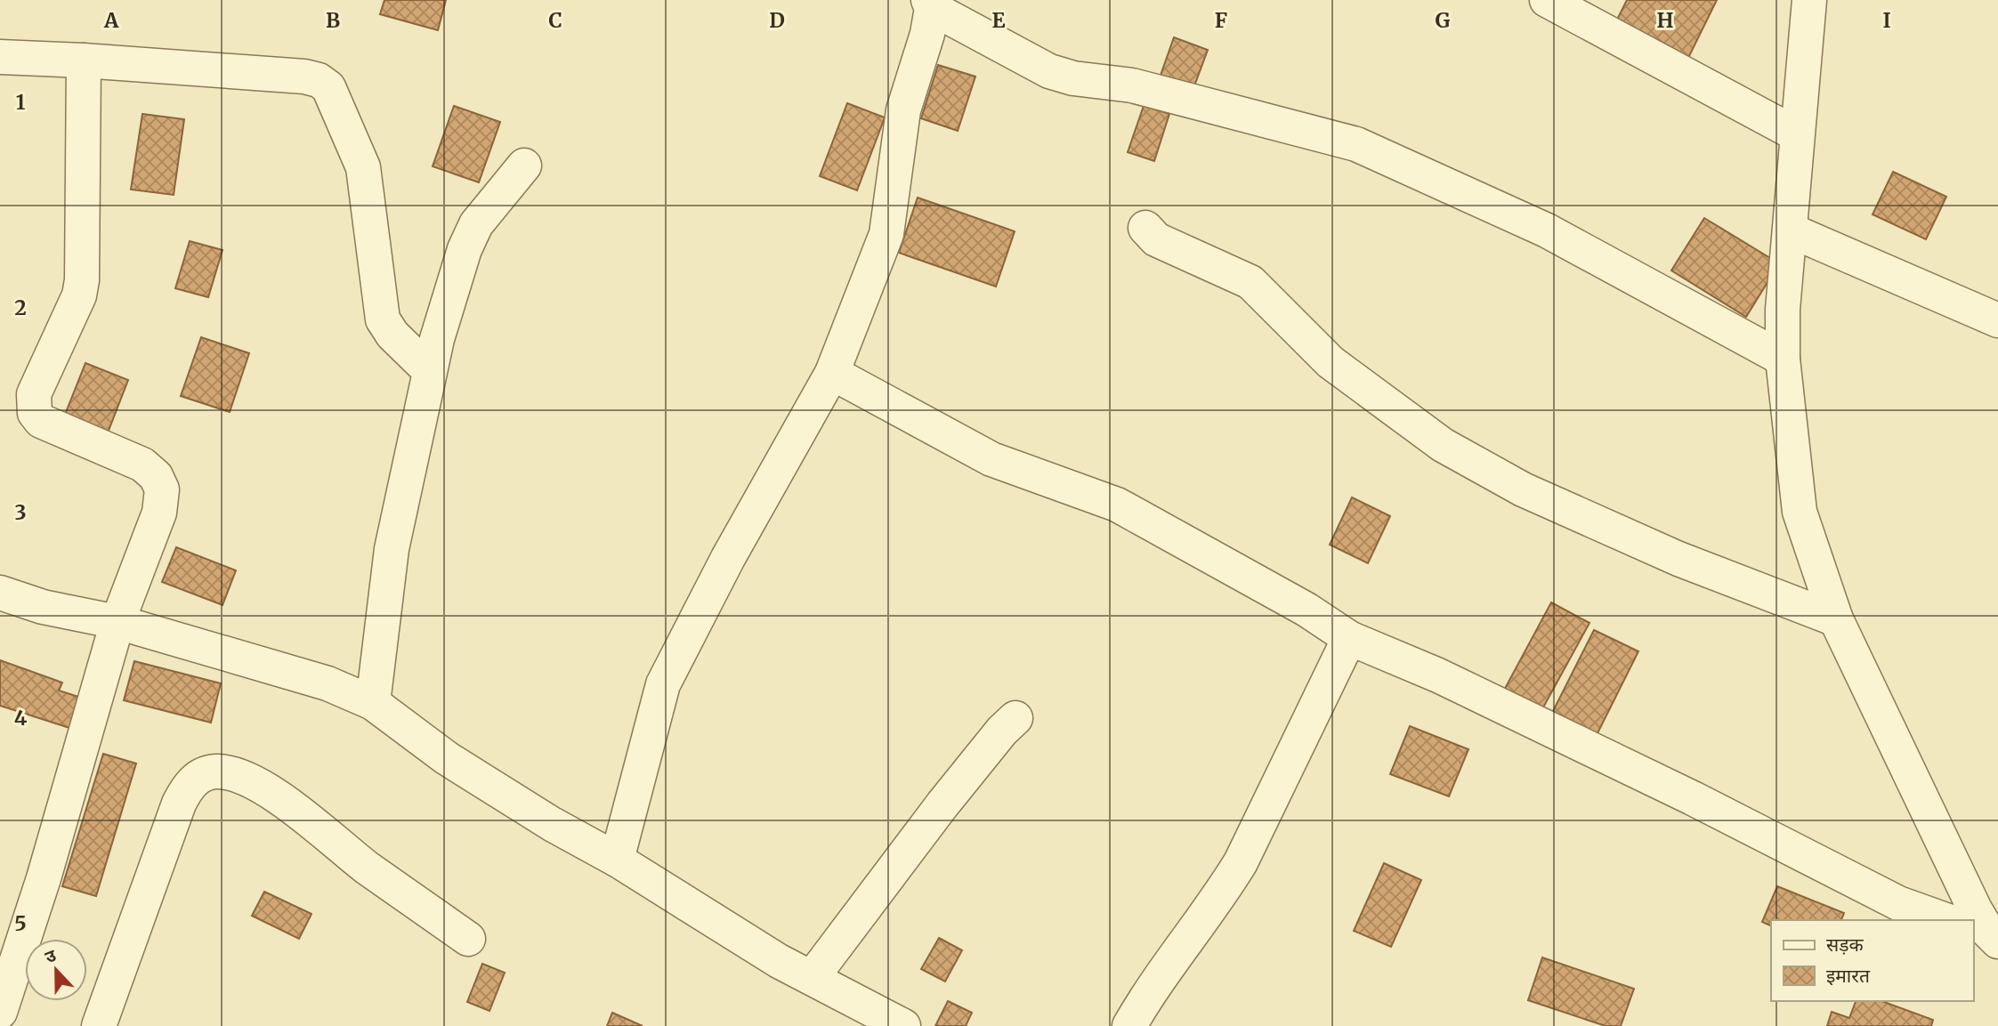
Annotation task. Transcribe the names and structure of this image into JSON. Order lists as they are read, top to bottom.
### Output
{
  "legend": ["सड़क", "इमारत"],
  "north": "top",
  "grid": {
    "columns": [
      "A",
      "B",
      "C",
      "D",
      "E",
      "F",
      "G",
      "H",
      "I"
    ],
    "rows": [
      "1",
      "2",
      "3",
      "4",
      "5"
    ]
  }
}
